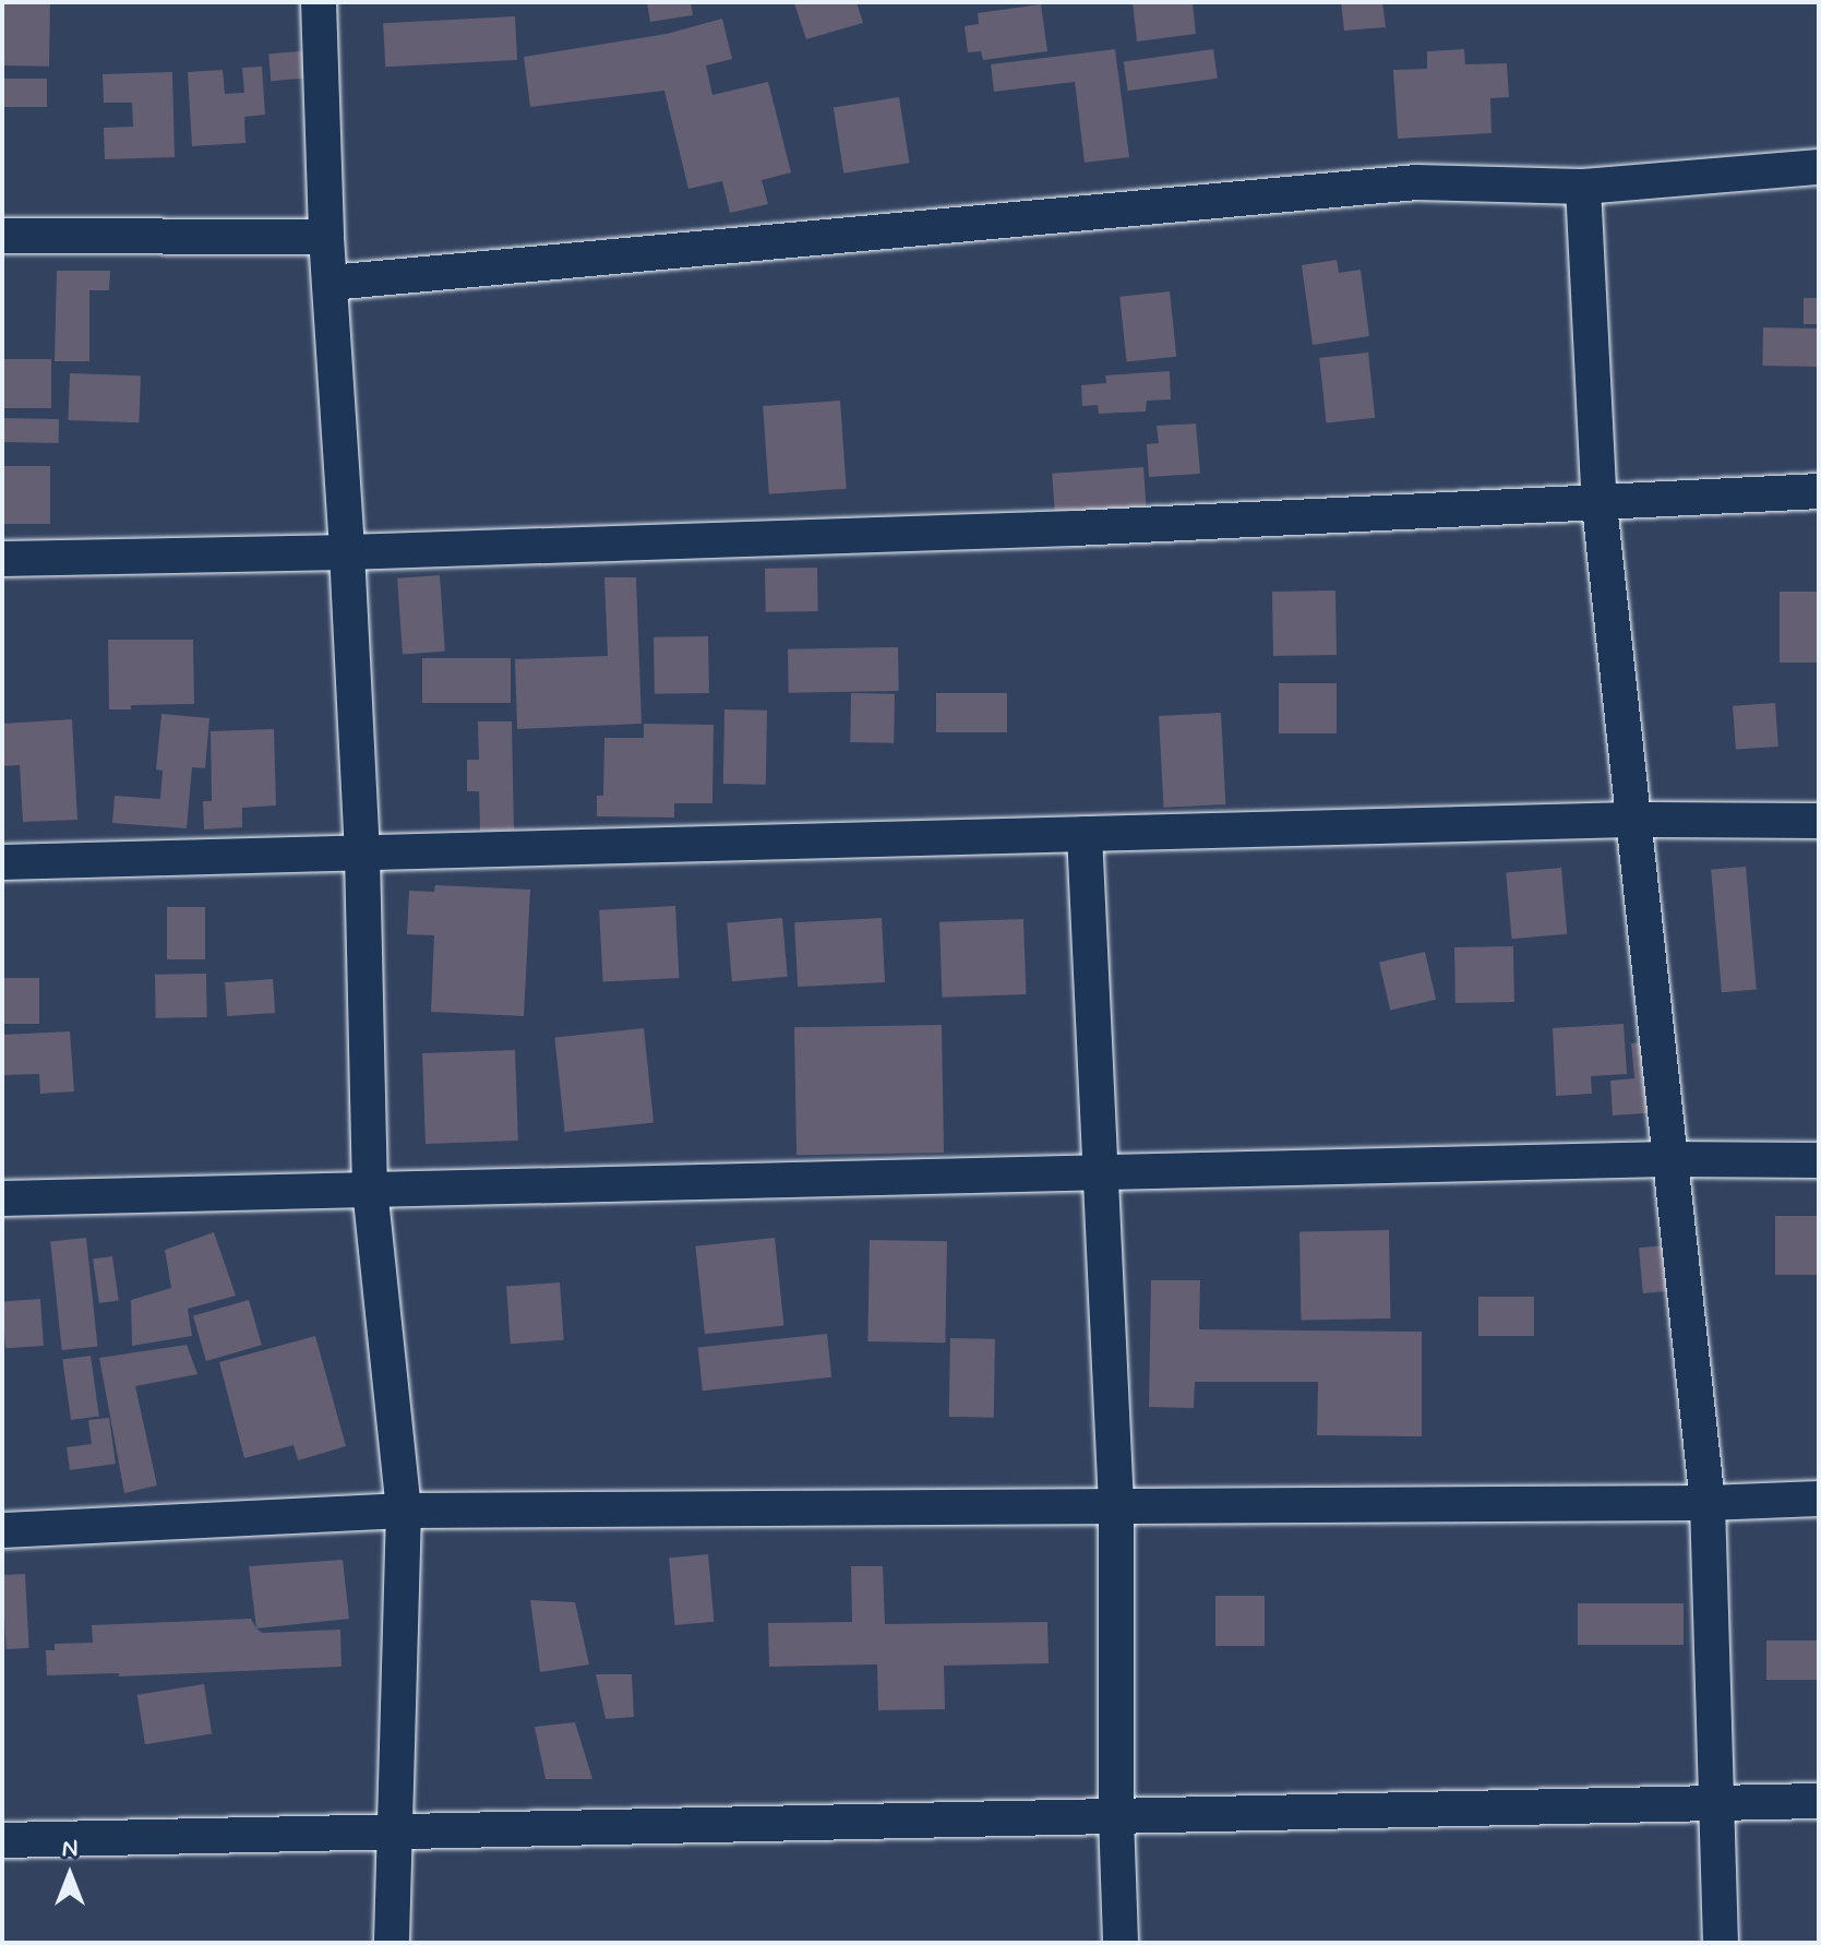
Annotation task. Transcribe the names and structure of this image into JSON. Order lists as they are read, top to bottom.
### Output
{
  "north": "top"
}
